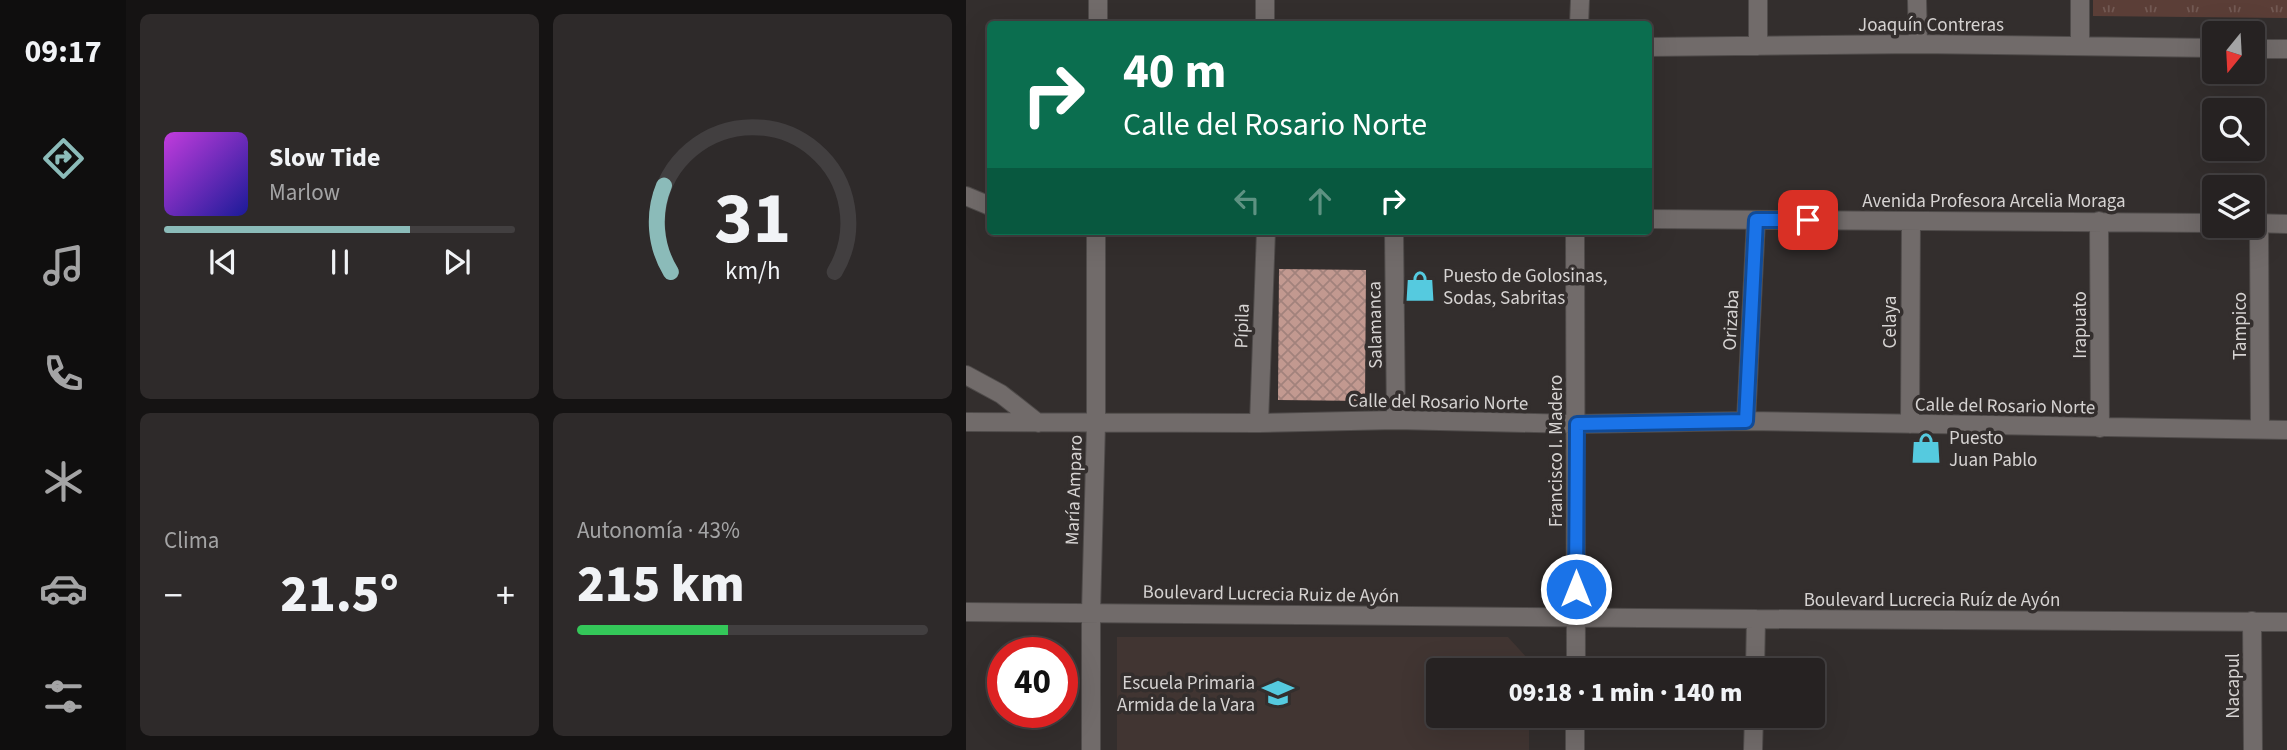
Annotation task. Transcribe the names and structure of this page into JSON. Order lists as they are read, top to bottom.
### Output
{
  "streets": {
    "street": [
      "Joaquín Contreras",
      "Avenida Profesora Arcelia Moraga",
      "Orizaba",
      "Celaya",
      "Salamanca",
      "Irapuato",
      "Pípila",
      "Tampico",
      "Calle del Rosario Norte",
      "Francisco I. Madero",
      "María Amparo",
      "Boulevard Lucrecia Ruiz de Ayón",
      "Boulevard Lucrecia Ruíz de Ayón",
      "Nacapul"
    ]
  },
  "crossings": [
    ["Avenida Profesora Arcelia Moraga", "Orizaba"],
    ["Avenida Profesora Arcelia Moraga", "Celaya"],
    ["Avenida Profesora Arcelia Moraga", "Irapuato"],
    ["Orizaba", "Calle del Rosario Norte"],
    ["Celaya", "Calle del Rosario Norte"],
    ["Salamanca", "Calle del Rosario Norte"],
    ["Irapuato", "Calle del Rosario Norte"],
    ["Pípila", "Calle del Rosario Norte"],
    ["Tampico", "Calle del Rosario Norte"],
    ["Calle del Rosario Norte", "Francisco I. Madero"],
    ["Calle del Rosario Norte", "María Amparo"],
    ["Francisco I. Madero", "Boulevard Lucrecia Ruiz de Ayón"],
    ["Francisco I. Madero", "Boulevard Lucrecia Ruíz de Ayón"],
    ["María Amparo", "Boulevard Lucrecia Ruiz de Ayón"],
    ["Boulevard Lucrecia Ruiz de Ayón", "Boulevard Lucrecia Ruíz de Ayón"],
    ["Boulevard Lucrecia Ruíz de Ayón", "Nacapul"]
  ],
  "places": {
    "shop": ["Puesto de Golosinas, Sodas, Sabritas", "Puesto Juan Pablo"],
    "school or university": ["Escuela Primaria Armida de la Vara"]
  },
  "north": "bottom",
  "page": {
    "tabs": "09:17",
    "turn": ["40 m", "Calle del Rosario Norte"],
    "song": ["Slow Tide", "Marlow"],
    "tile": [
      "Clima",
      ["Autonomía · 43%", "215 km"]
    ],
    "heat": ["−", "21.5°", "+"],
    "limit": "40",
    "trip": "09:18 · 1 min · 140 m",
    "gauge": ["31", "km/h"]
  }
}
